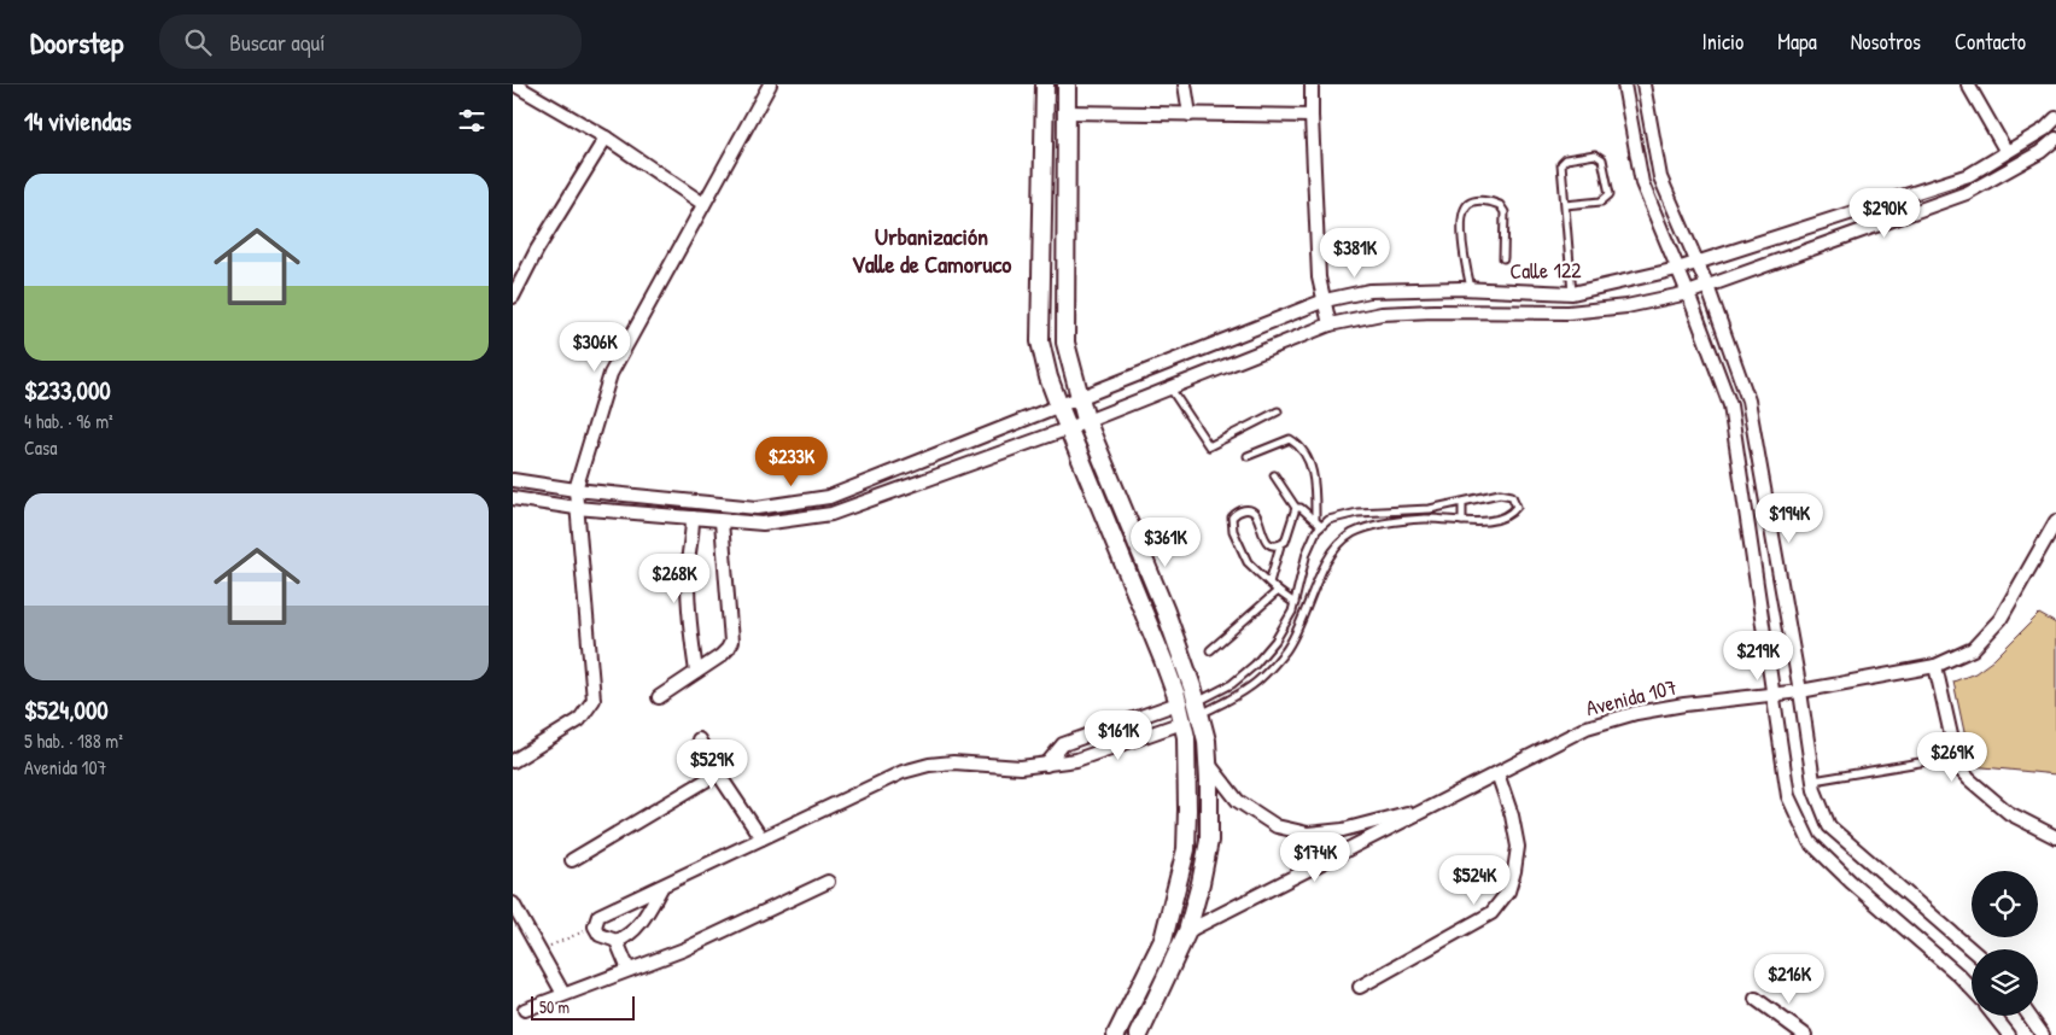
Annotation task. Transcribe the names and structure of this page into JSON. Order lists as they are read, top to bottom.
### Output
{
  "streets": {
    "street": ["Calle 122", "Avenida 107"]
  },
  "districts": ["Urbanización Valle de Camoruco"],
  "scale_bar": "50 m",
  "page": {
    "header": "Doorstep",
    "search": "Buscar aquí",
    "nav": [
      "Inicio",
      "Mapa",
      "Nosotros",
      "Contacto"
    ],
    "heading": "14 viviendas",
    "list": [
      {
        "name": "$233,000",
        "note": "4 hab. · 96 m² · Casa"
      },
      {
        "name": "$524,000",
        "note": "5 hab. · 188 m² · Avenida 107"
      }
    ],
    "price": [
      "$290K",
      "$381K",
      "$306K",
      "$233K",
      "$194K",
      "$361K",
      "$268K",
      "$219K",
      "$161K",
      "$269K",
      "$529K",
      "$174K",
      "$524K",
      "$216K"
    ],
    "scale": "50 m"
  }
}
